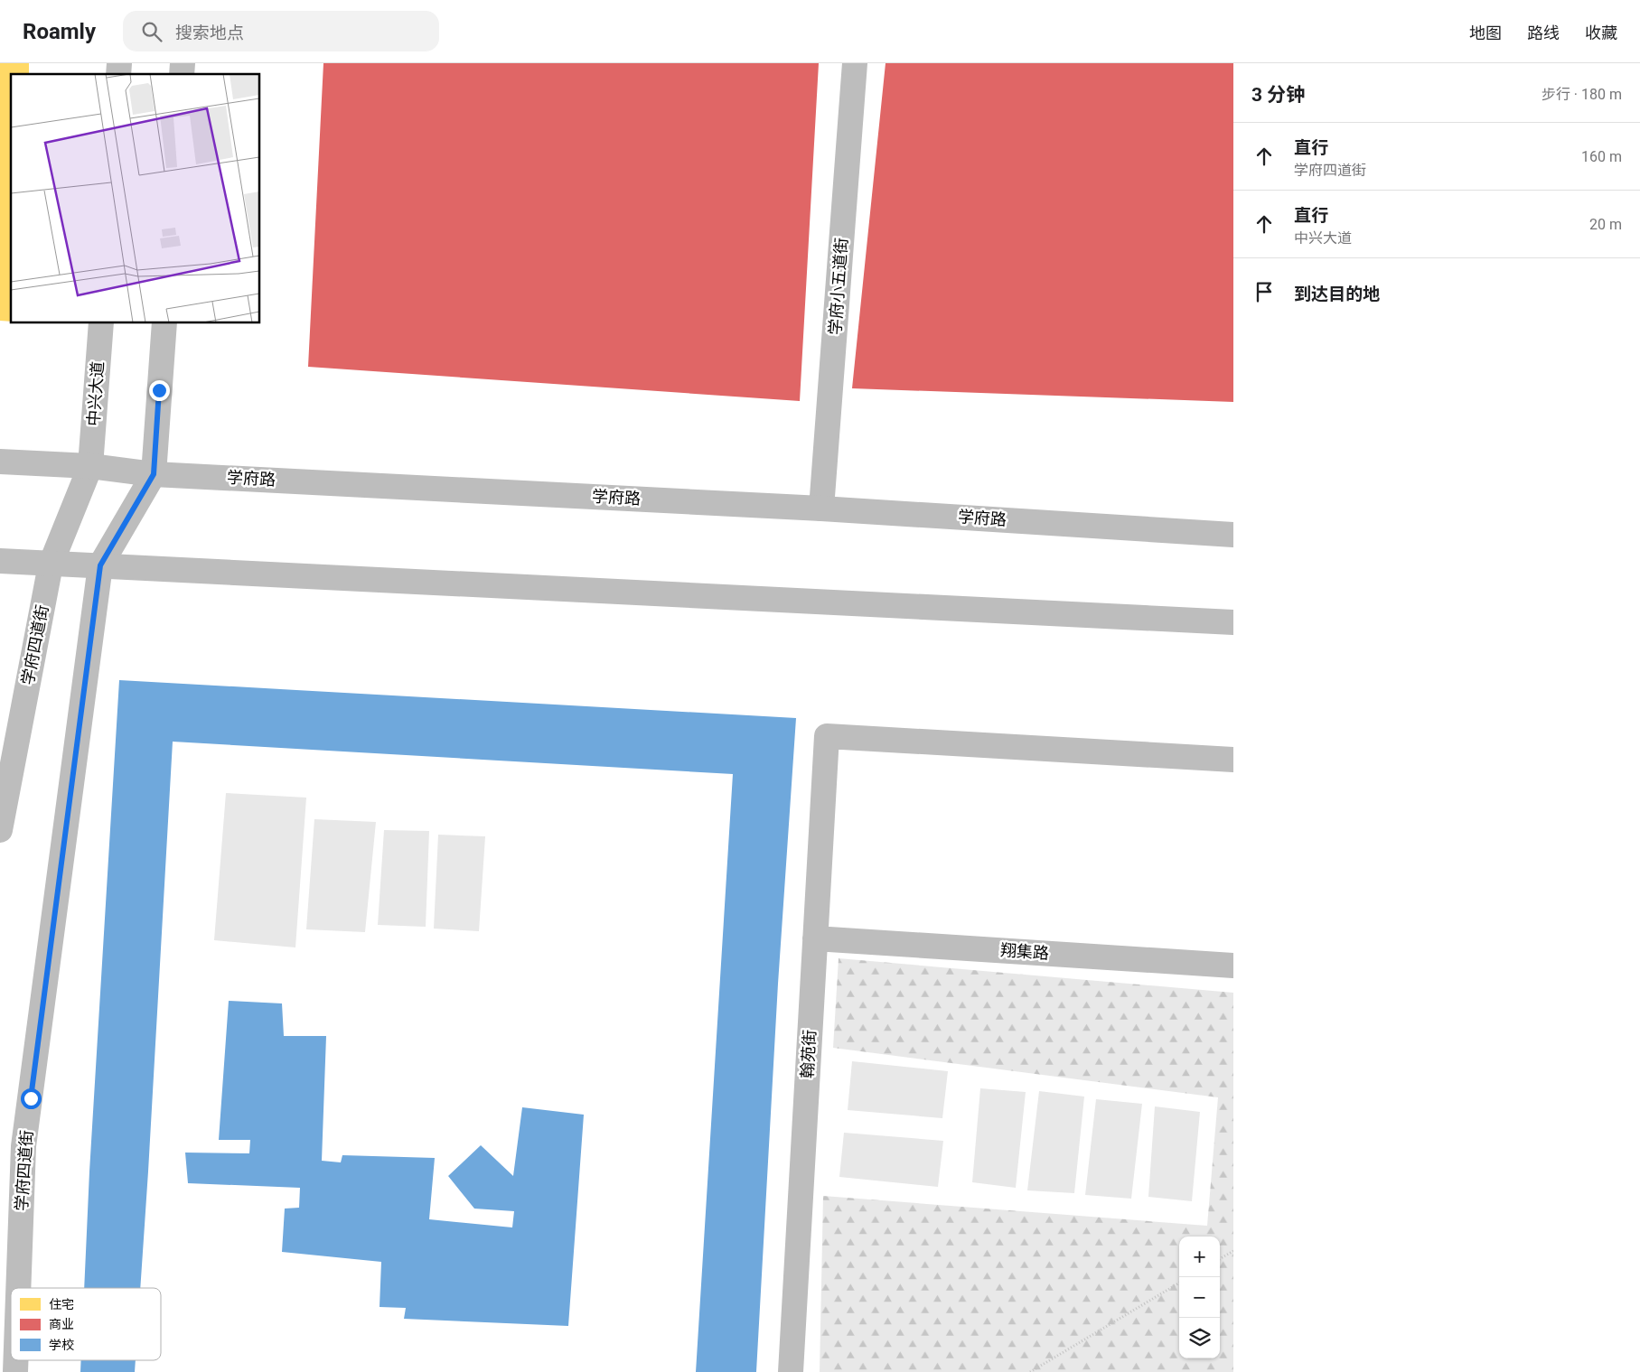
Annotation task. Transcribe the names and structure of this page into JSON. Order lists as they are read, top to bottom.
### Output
{
  "streets": {
    "main road": [
      "学府小五道街",
      "中兴大道",
      "学府路",
      "学府四道街",
      "翔集路",
      "翰苑街"
    ]
  },
  "crossings": [
    ["学府小五道街", "学府路"],
    ["中兴大道", "学府路"],
    ["中兴大道", "学府四道街"],
    ["学府路", "学府四道街"],
    ["翔集路", "翰苑街"]
  ],
  "legend": ["住宅", "商业", "学校"],
  "page": {
    "header": "Roamly",
    "search": "搜索地点",
    "nav": ["地图", "路线", "收藏"],
    "heading": ["3 分钟", "步行 · 180 m"],
    "list": [
      ["直行", "学府四道街", "160 m"],
      ["直行", "中兴大道", "20 m"],
      "到达目的地"
    ],
    "map_buttons": ["+", "−"]
  }
}
